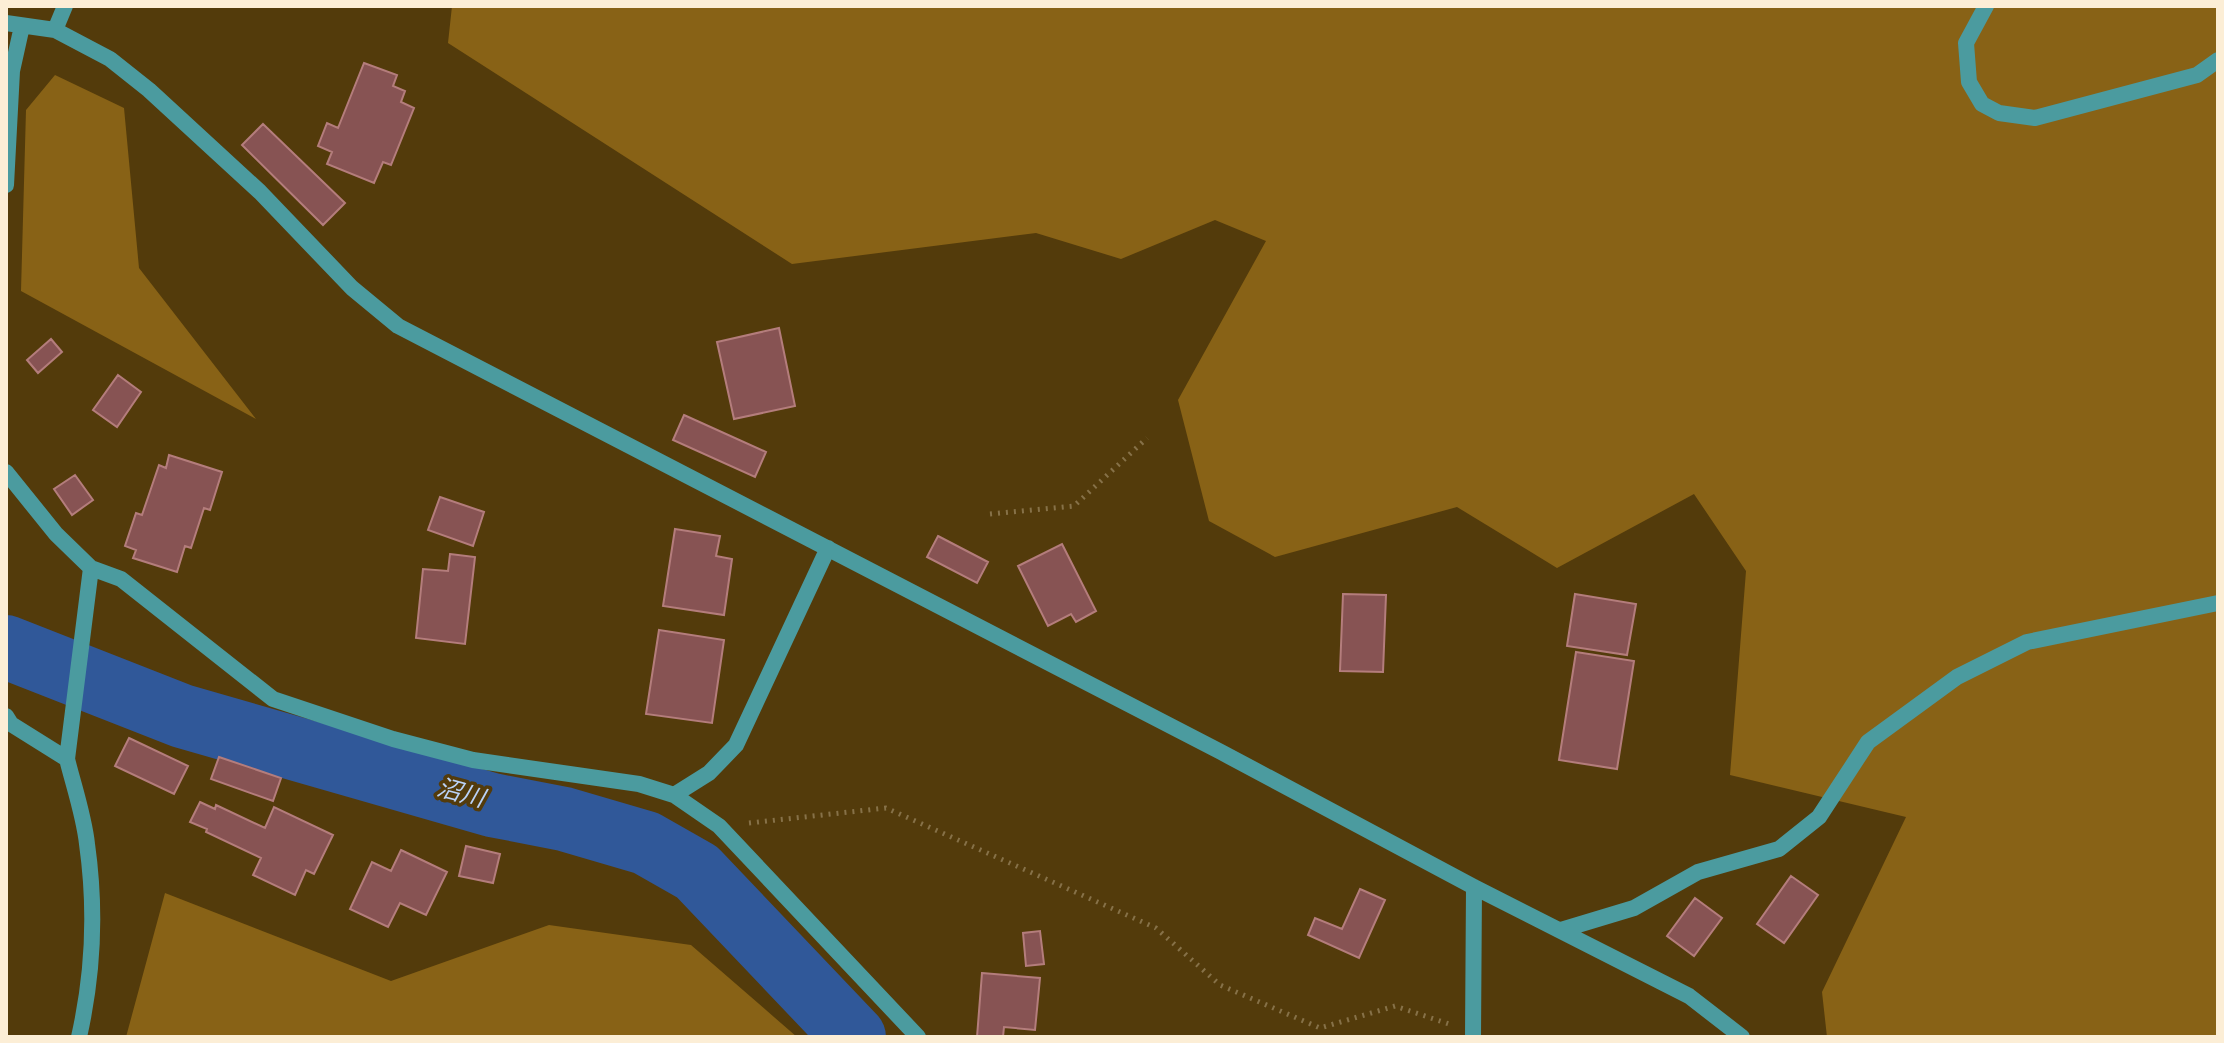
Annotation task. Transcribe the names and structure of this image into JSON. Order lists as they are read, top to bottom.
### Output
{
  "water": ["沼川"]
}
